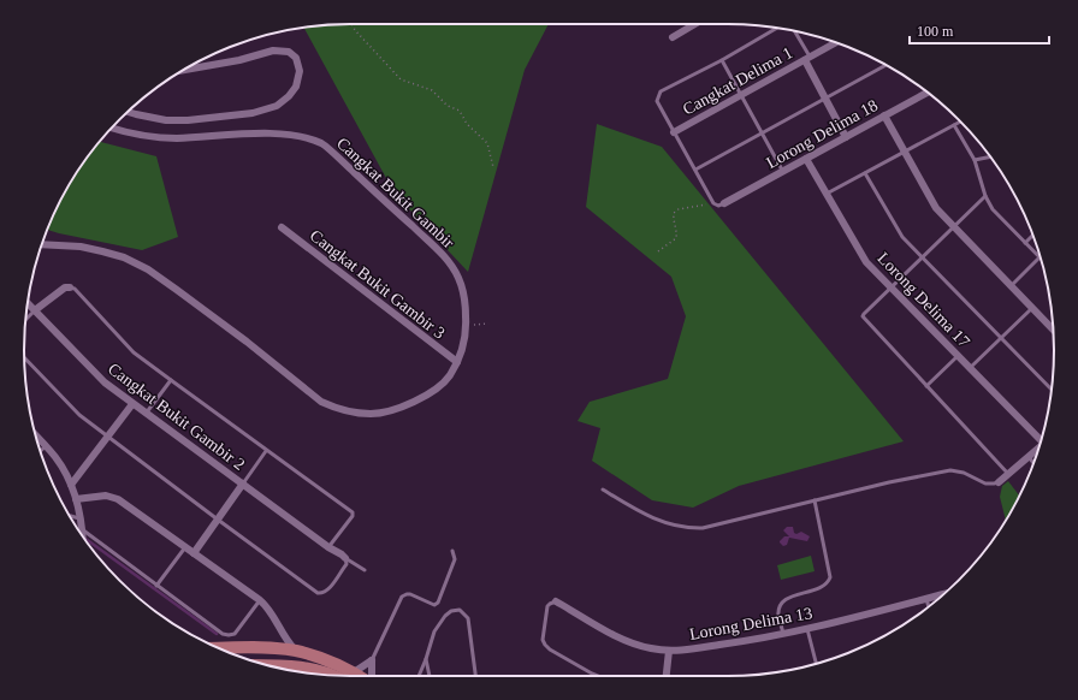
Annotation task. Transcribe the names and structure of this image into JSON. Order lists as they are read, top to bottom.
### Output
{
  "streets": {
    "street": [
      "Cangkat Delima 1",
      "Lorong Delima 18",
      "Cangkat Bukit Gambir",
      "Cangkat Bukit Gambir 3",
      "Lorong Delima 17",
      "Cangkat Bukit Gambir 2",
      "Lorong Delima 13"
    ]
  },
  "crossings": [
    ["Lorong Delima 18", "Lorong Delima 17"],
    ["Cangkat Bukit Gambir", "Cangkat Bukit Gambir 3"]
  ],
  "scale_bar": "100 m"
}
